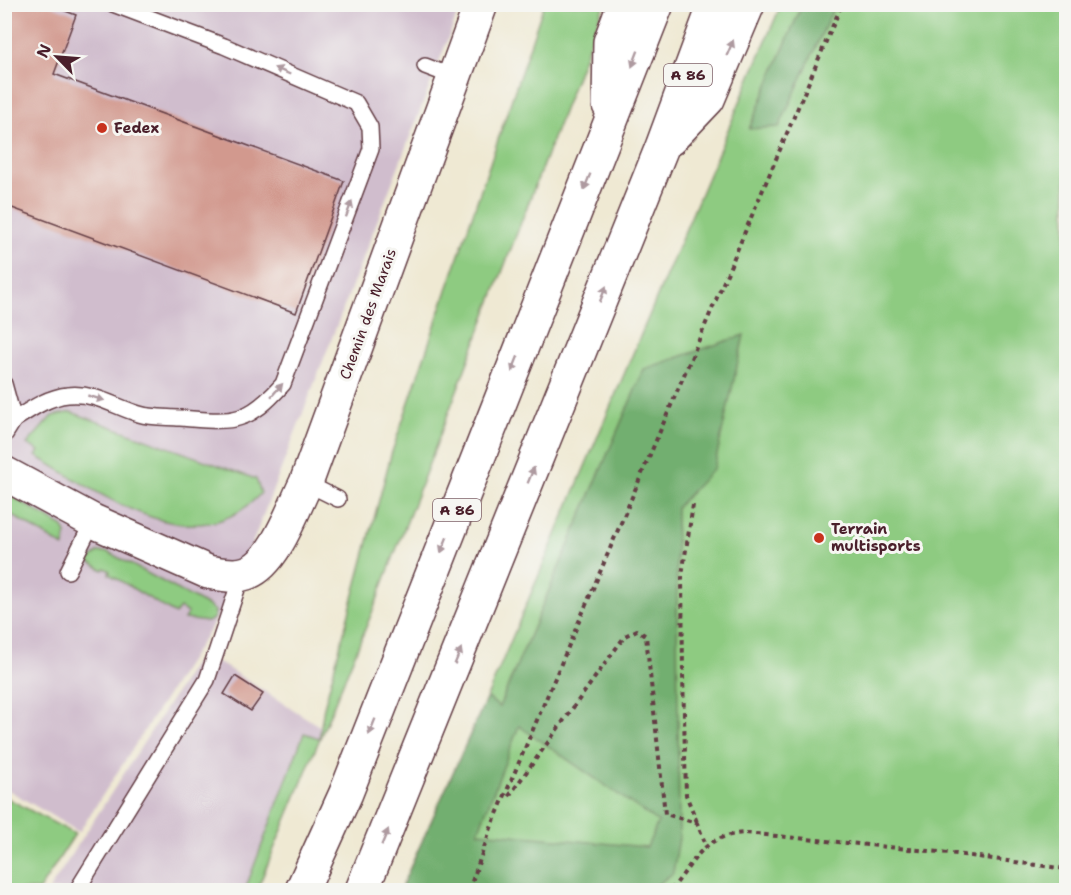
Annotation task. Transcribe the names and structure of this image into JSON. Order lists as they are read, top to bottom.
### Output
{
  "streets": {
    "main road": ["A 86", "Chemin des Marais"]
  },
  "places": ["Fedex", "Terrain multisports"],
  "north": "top left"
}
